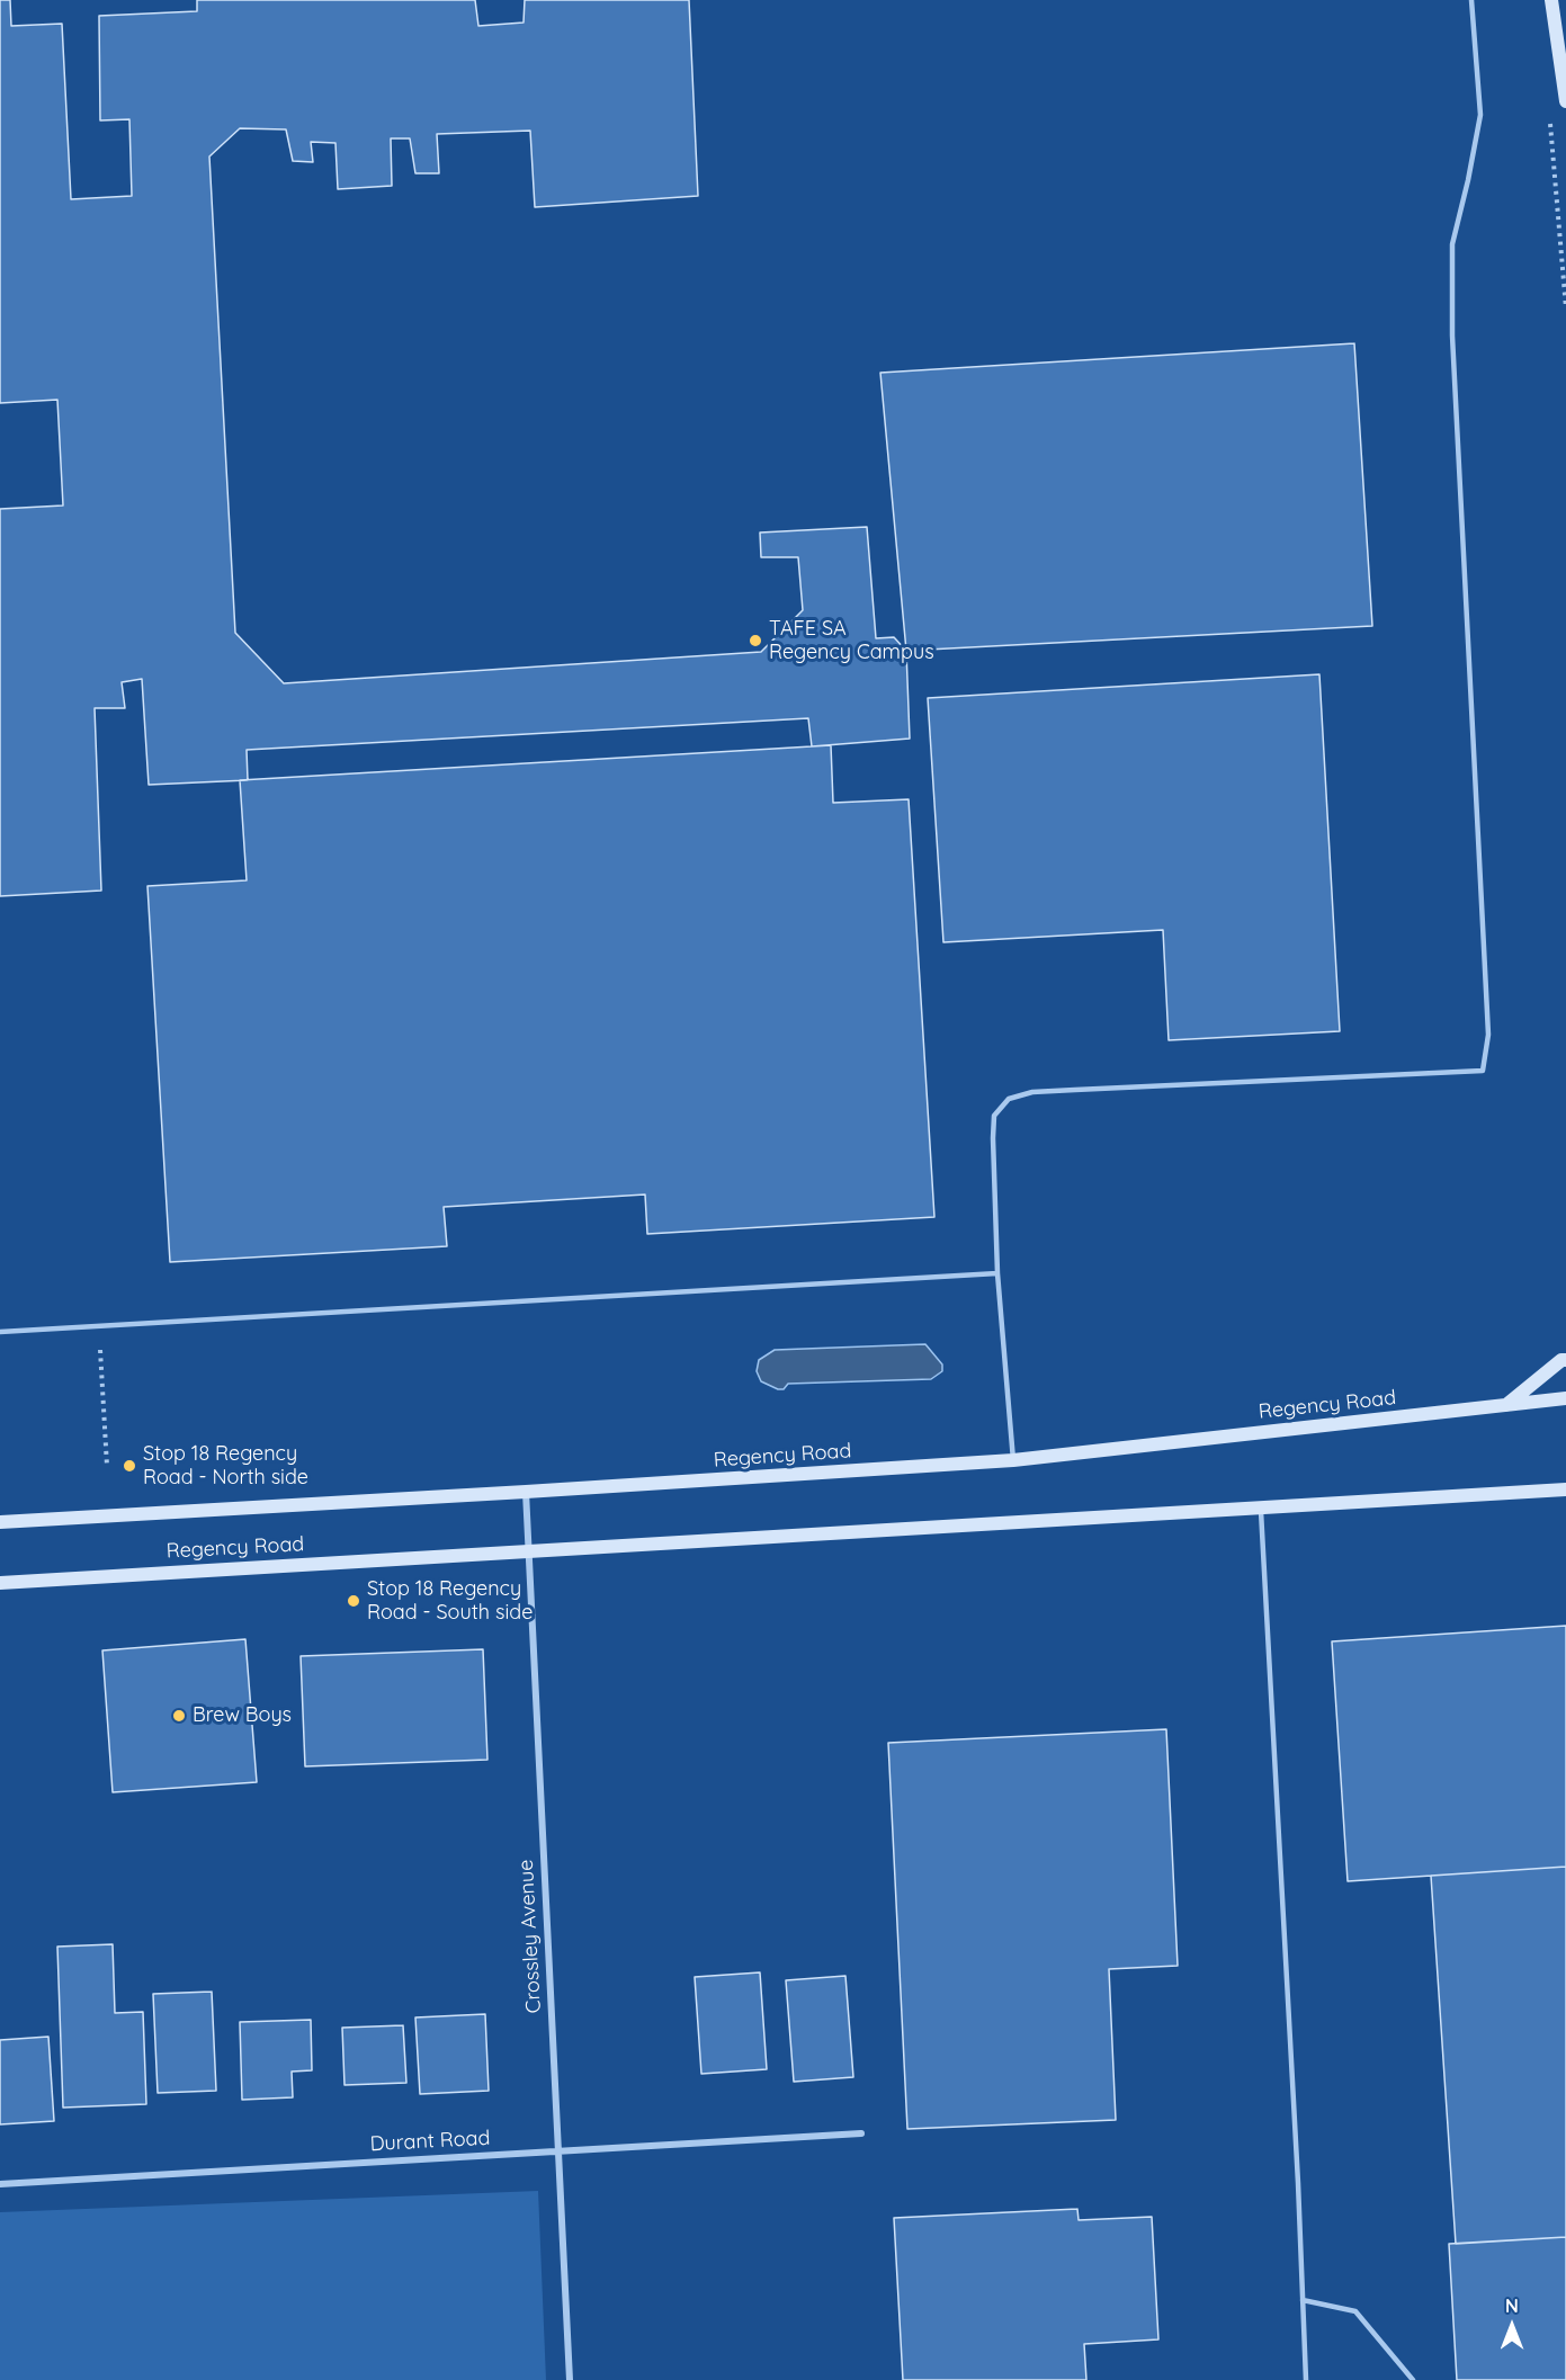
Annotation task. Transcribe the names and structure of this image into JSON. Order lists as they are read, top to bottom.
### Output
{
  "streets": {
    "main road": ["Regency Road"],
    "street": ["Crossley Avenue", "Durant Road"]
  },
  "crossings": [
    ["Regency Road", "Crossley Avenue"],
    ["Crossley Avenue", "Durant Road"]
  ],
  "places": [
    "TAFE SA Regency Campus",
    "Stop 18 Regency Road - North side",
    "Stop 18 Regency Road - South side",
    "Brew Boys"
  ],
  "north": "top"
}
